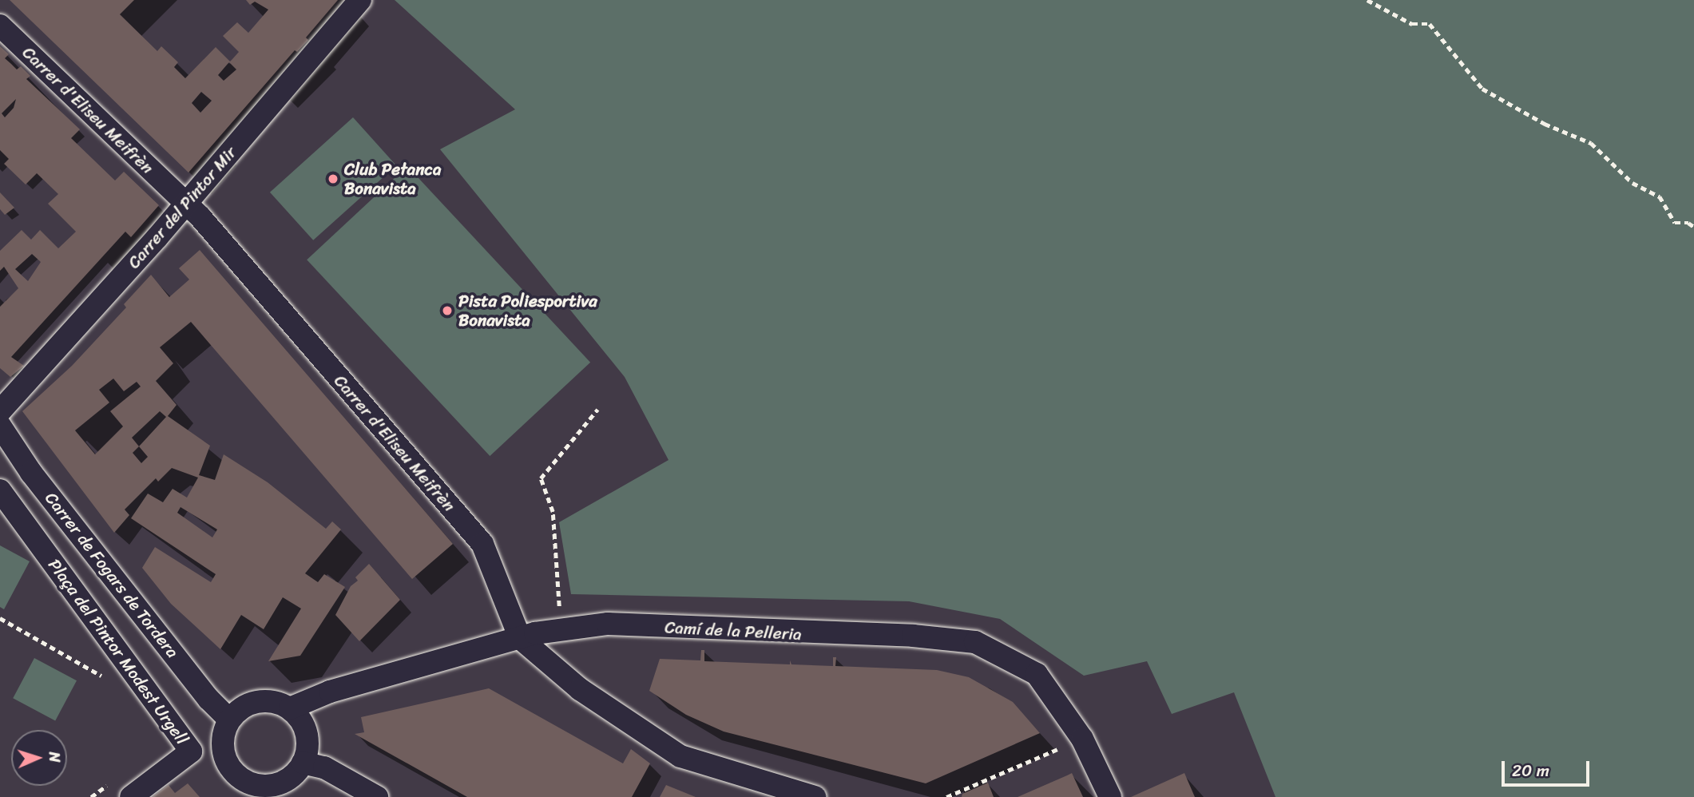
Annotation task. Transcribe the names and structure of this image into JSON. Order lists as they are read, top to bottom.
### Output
{
  "streets": {
    "street": [
      "Carrer d'Eliseu Meifrèn",
      "Carrer del Pintor Mir",
      "Carrer de Fogars de Tordera",
      "Camí de la Pelleria",
      "Plaça del Pintor Modest Urgell"
    ]
  },
  "crossings": [
    ["Carrer d'Eliseu Meifrèn", "Carrer del Pintor Mir"],
    ["Carrer d'Eliseu Meifrèn", "Camí de la Pelleria"],
    ["Carrer de Fogars de Tordera", "Camí de la Pelleria"]
  ],
  "places": ["Club Petanca Bonavista", "Pista Poliesportiva Bonavista"],
  "scale_bar": "20 m",
  "north": "right"
}
